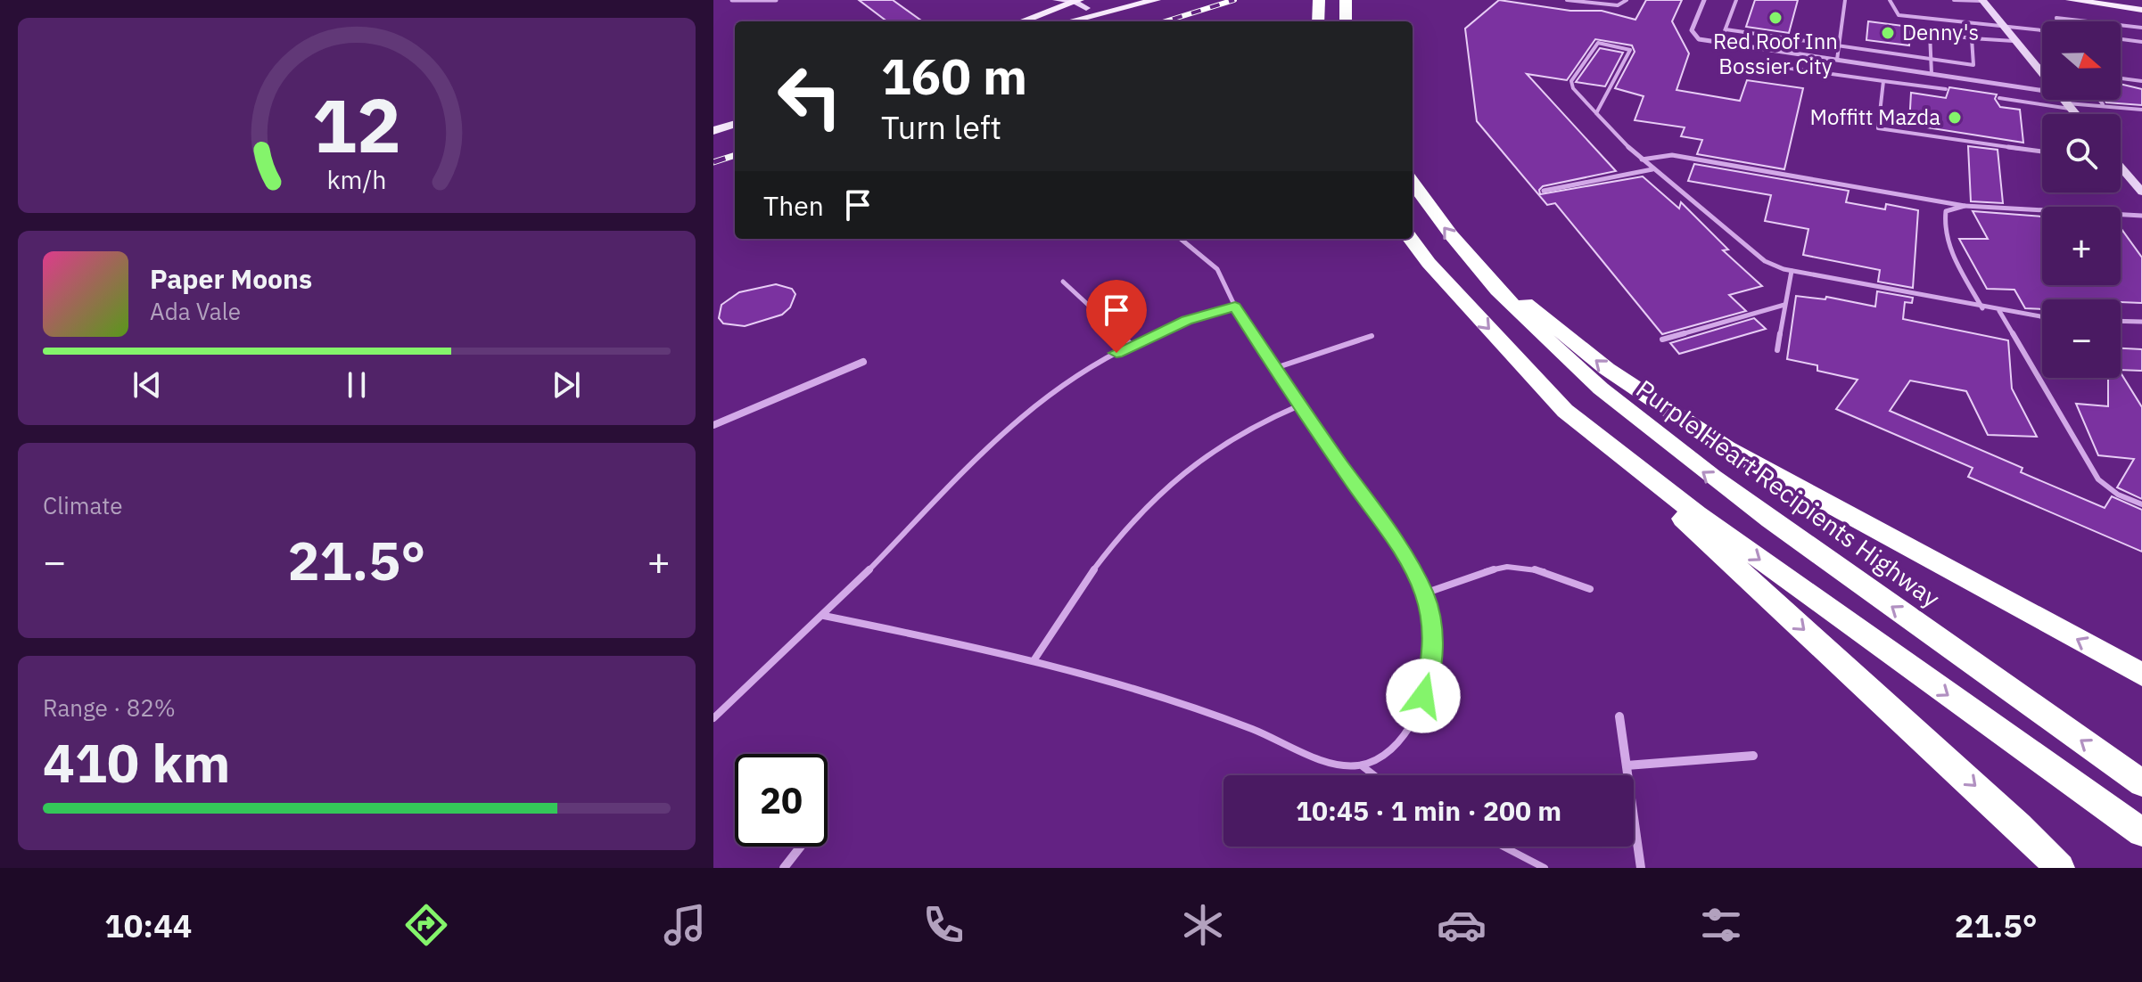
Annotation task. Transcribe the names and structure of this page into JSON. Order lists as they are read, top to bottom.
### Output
{
  "streets": {
    "highway": ["Purple Heart Recipients Highway"]
  },
  "places": ["Red Roof Inn Bossier City", "Denny's", "Moffitt Mazda"],
  "north": "right",
  "page": {
    "map_buttons": ["+", "−"],
    "turn": ["160 m", "Turn left"],
    "then": "Then",
    "song": ["Paper Moons", "Ada Vale"],
    "tile": [
      "Climate",
      ["Range · 82%", "410 km"]
    ],
    "heat": ["−", "21.5°", "+"],
    "limit": "20",
    "trip": "10:45 · 1 min · 200 m",
    "tabs": ["10:44", "21.5°"],
    "gauge": ["12", "km/h"]
  }
}
